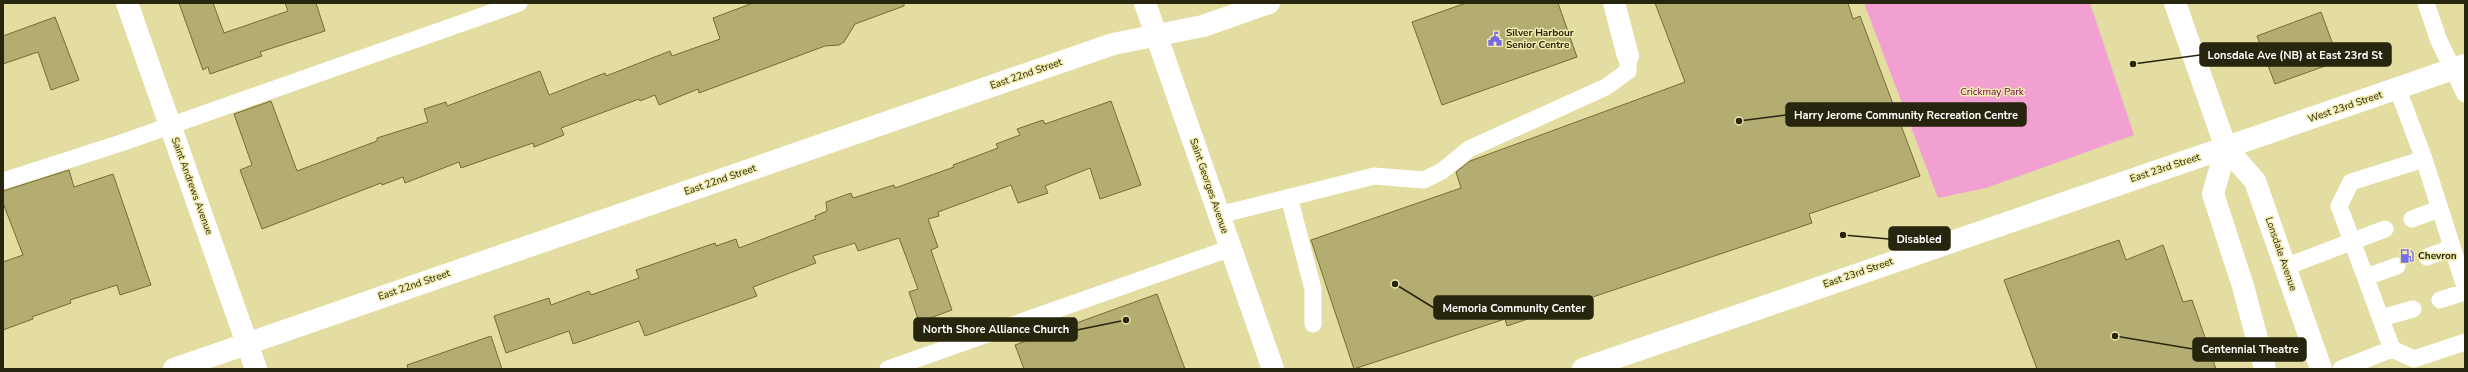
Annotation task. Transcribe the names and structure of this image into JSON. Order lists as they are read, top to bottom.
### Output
{
  "streets": {
    "street": [
      "East 22nd Street",
      "West 23rd Street",
      "East 23rd Street",
      "Saint Andrews Avenue",
      "Saint Georges Avenue",
      "Lonsdale Avenue"
    ]
  },
  "crossings": [
    ["East 22nd Street", "Saint Andrews Avenue"],
    ["East 22nd Street", "Saint Georges Avenue"],
    ["West 23rd Street", "East 23rd Street"],
    ["West 23rd Street", "Lonsdale Avenue"],
    ["East 23rd Street", "Lonsdale Avenue"]
  ],
  "parks": ["Crickmay Park"],
  "places": {
    "public building": ["Silver Harbour Senior Centre"],
    "other": [
      "Lonsdale Ave (NB) at East 23rd St",
      "Harry Jerome Community Recreation Centre",
      "Disabled",
      "Memoria Community Center",
      "North Shore Alliance Church",
      "Centennial Theatre"
    ],
    "fuel station": ["Chevron"]
  }
}
